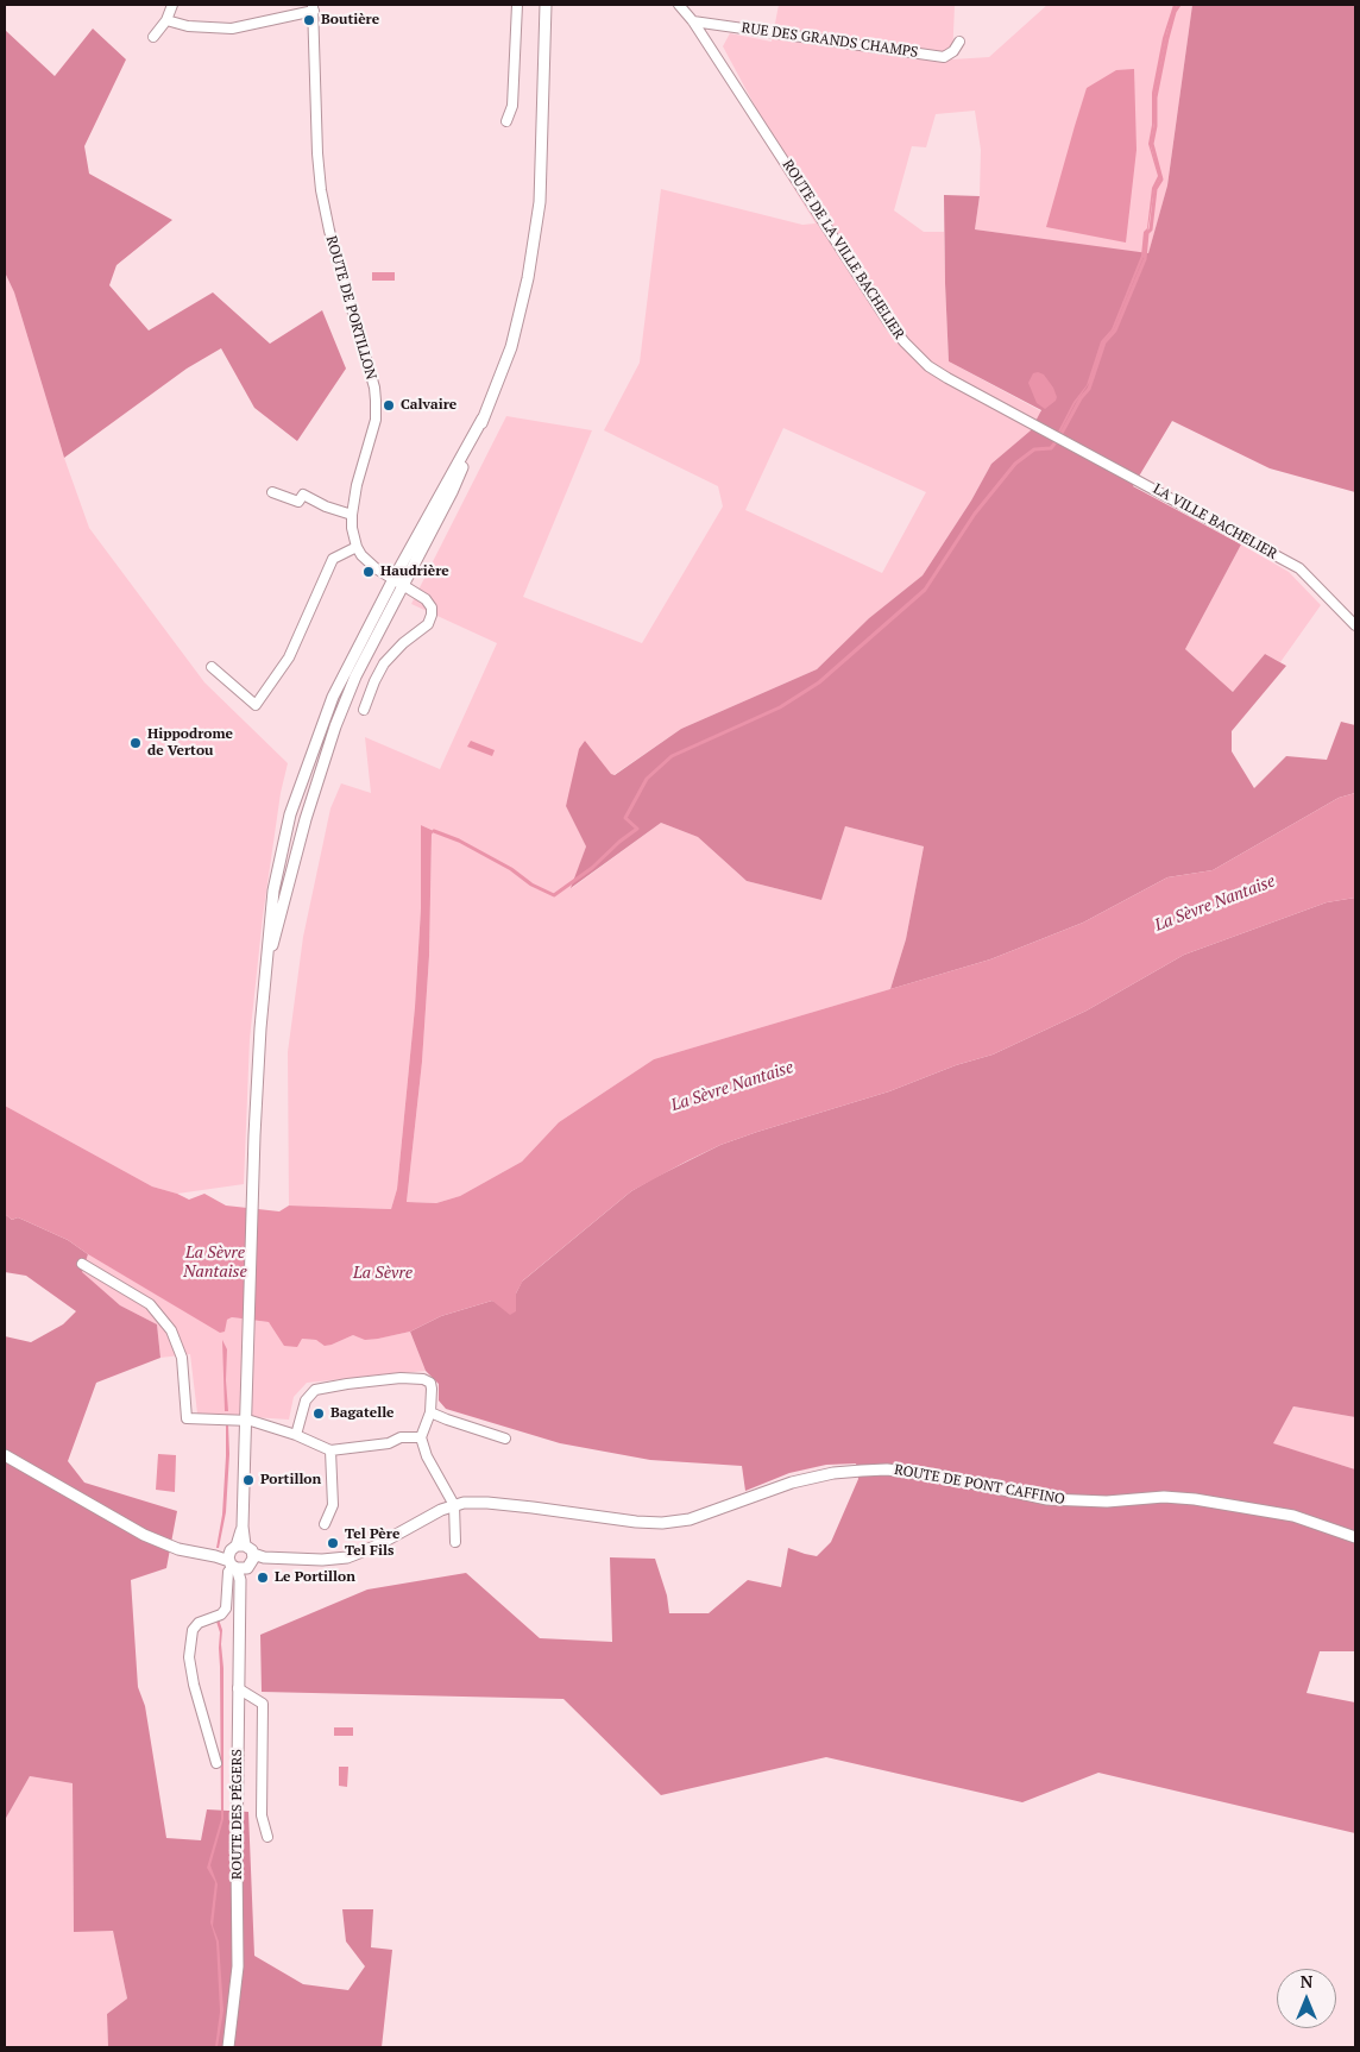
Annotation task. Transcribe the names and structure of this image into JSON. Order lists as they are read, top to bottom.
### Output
{
  "streets": {
    "street": [
      "RUE DES GRANDS CHAMPS",
      "ROUTE DE LA VILLE BACHELIER",
      "ROUTE DE PORTILLON",
      "LA VILLE BACHELIER",
      "ROUTE DE PONT CAFFINO",
      "ROUTE DES PÉGERS"
    ]
  },
  "crossings": [
    ["RUE DES GRANDS CHAMPS", "ROUTE DE LA VILLE BACHELIER"],
    ["ROUTE DE LA VILLE BACHELIER", "LA VILLE BACHELIER"],
    ["ROUTE DE PONT CAFFINO", "ROUTE DES PÉGERS"]
  ],
  "water": ["La Sèvre Nantaise", "La Sèvre"],
  "places": [
    "Boutière",
    "Calvaire",
    "Haudrière",
    "Hippodrome de Vertou",
    "Bagatelle",
    "Portillon",
    "Tel Père Tel Fils",
    "Le Portillon"
  ],
  "north": "top"
}
